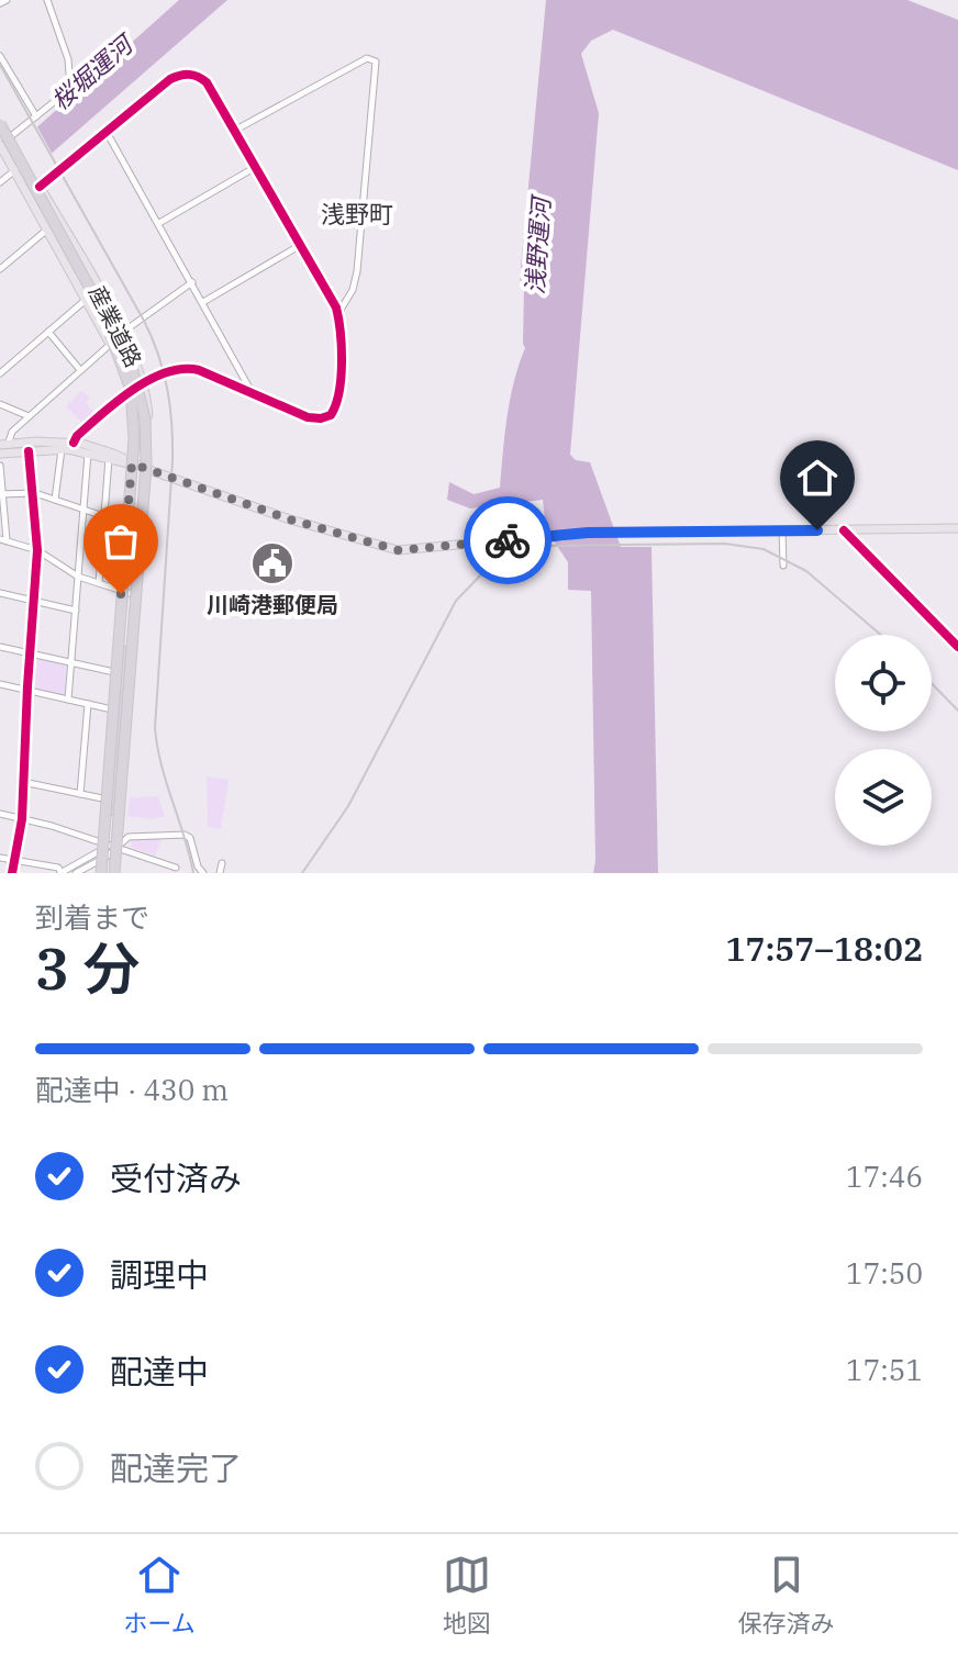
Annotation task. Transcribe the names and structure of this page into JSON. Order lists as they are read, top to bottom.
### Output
{
  "streets": {
    "main road": ["産業道路"]
  },
  "districts": ["浅野町"],
  "water": ["桜堀運河", "浅野運河"],
  "places": {
    "public building": ["川崎港郵便局"]
  },
  "page": {
    "heading": ["3 分", "到着まで", "17:57–18:02"],
    "bar": "配達中 · 430 m",
    "list": [
      ["受付済み", "17:46"],
      ["調理中", "17:50"],
      ["配達中", "17:51"],
      "配達完了"
    ],
    "tabs": ["ホーム", "地図", "保存済み"]
  }
}
